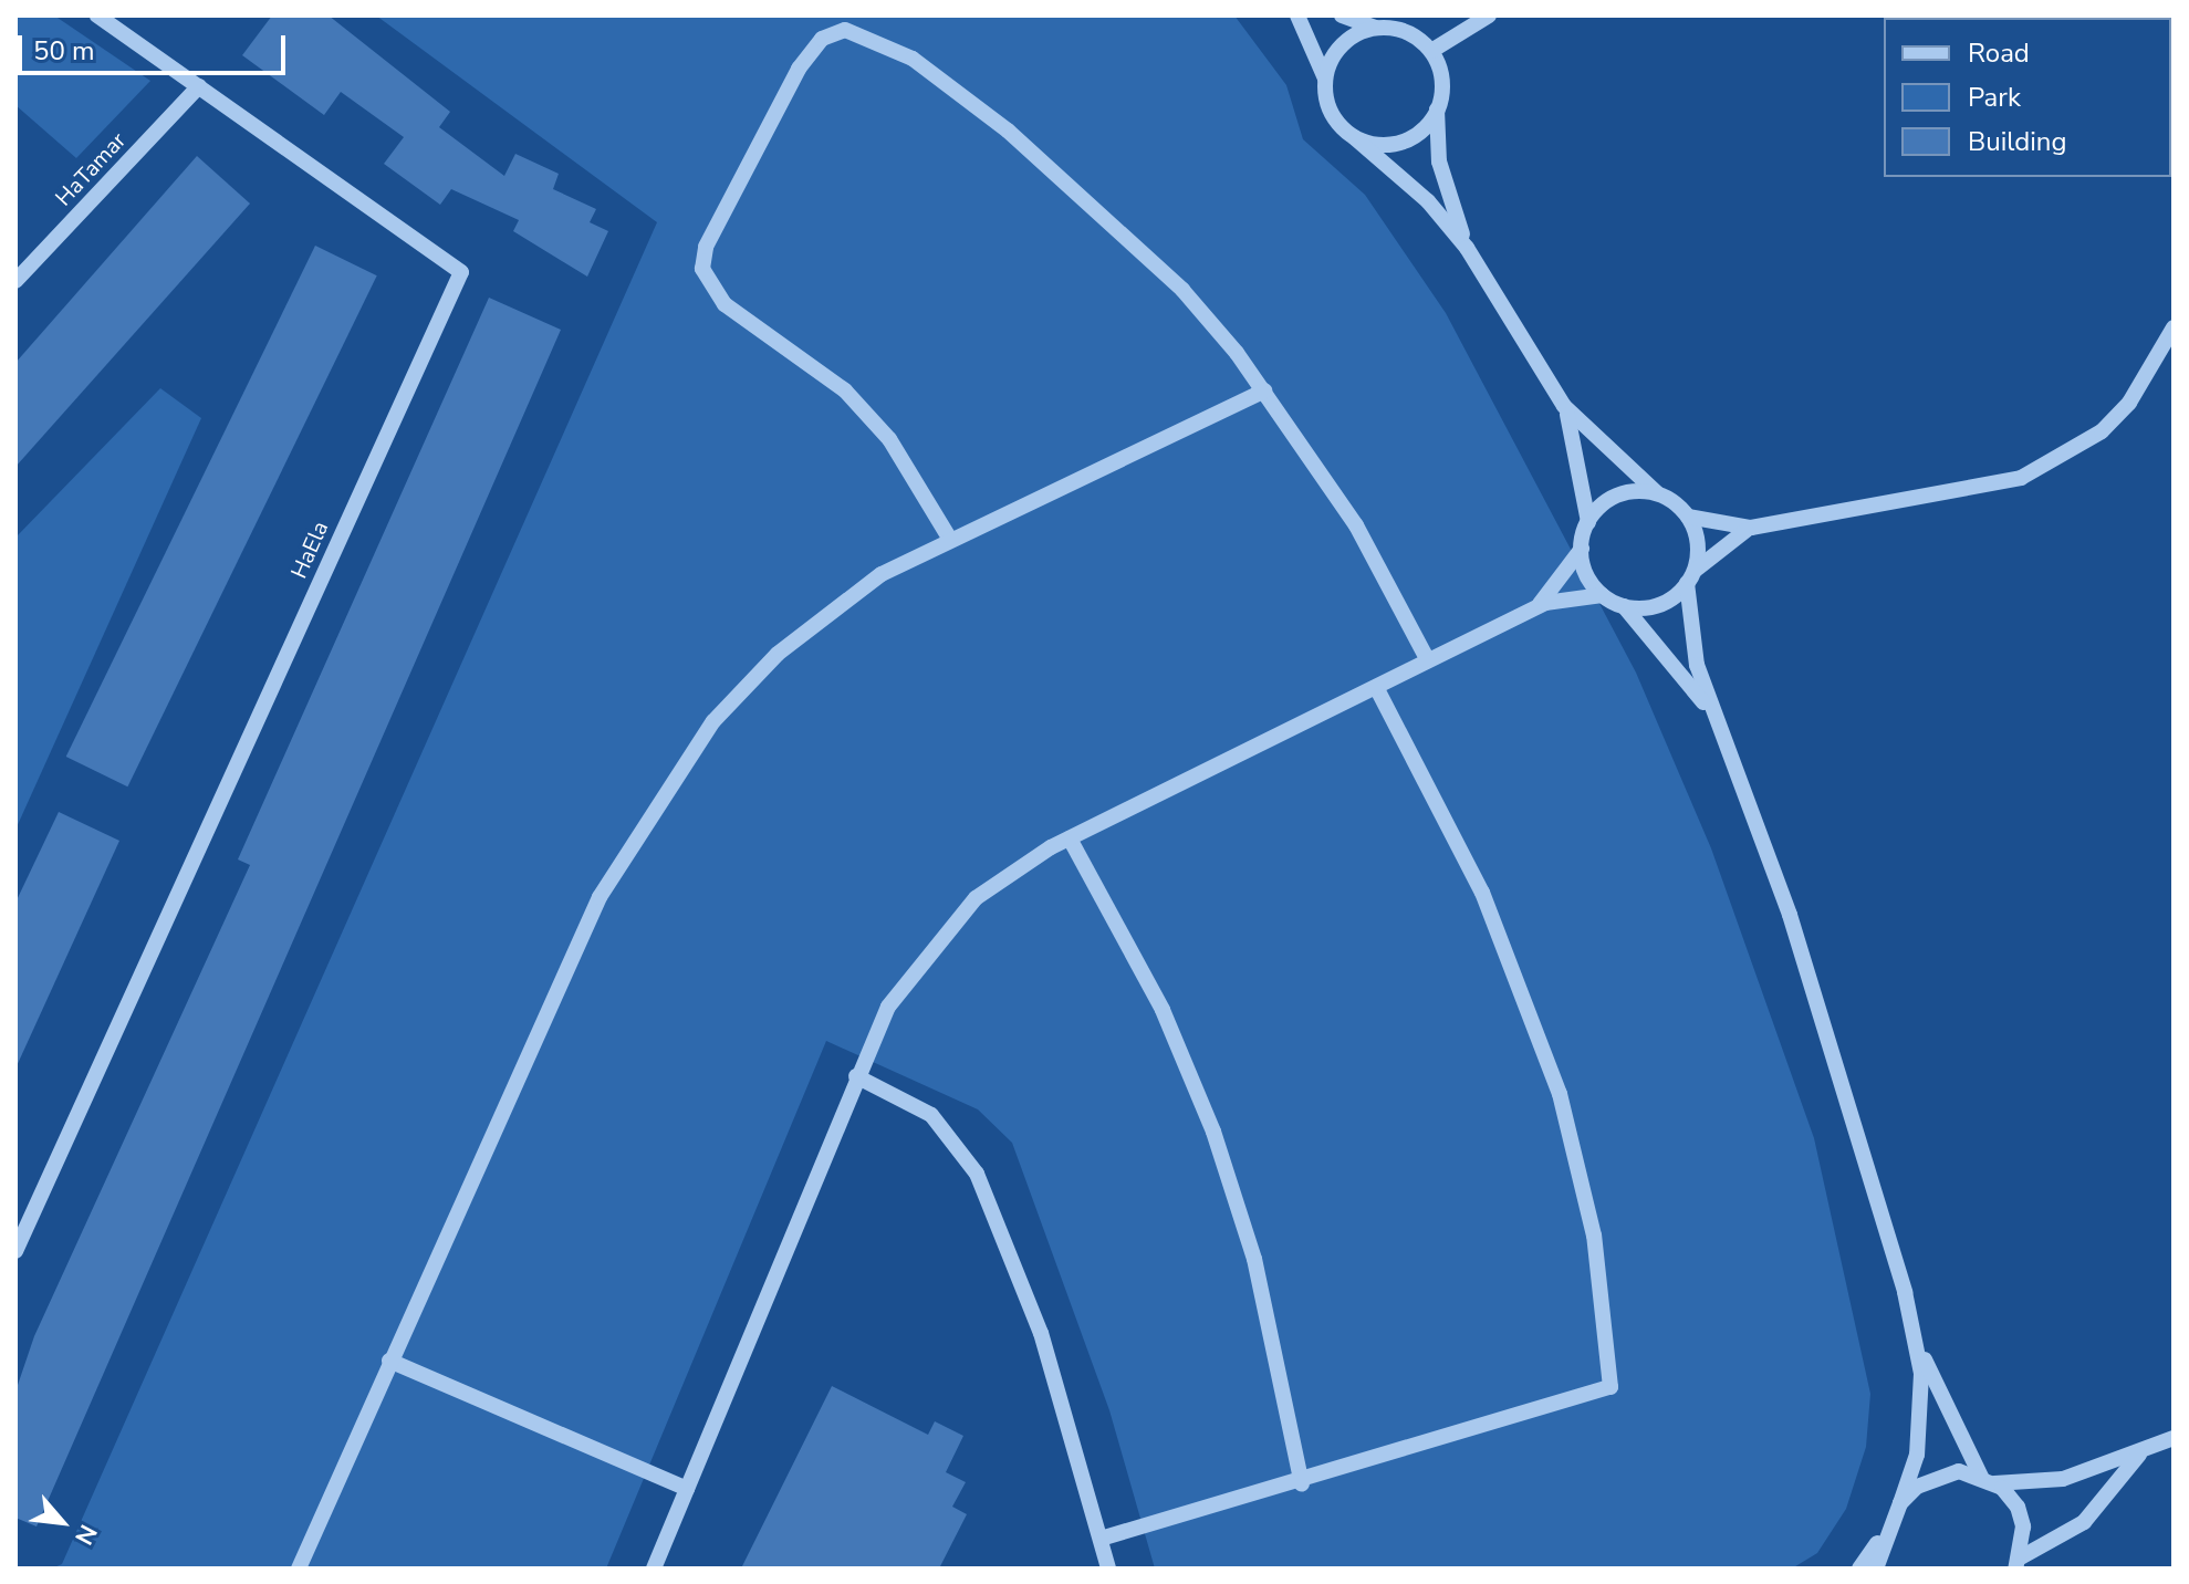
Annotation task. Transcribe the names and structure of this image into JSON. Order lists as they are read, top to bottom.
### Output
{
  "streets": {
    "street": ["HaTamar", "HaEla"]
  },
  "crossings": [
    ["HaTamar", "HaEla"]
  ],
  "legend": ["Road", "Park", "Building"],
  "scale_bar": "50 m",
  "north": "bottom right"
}
